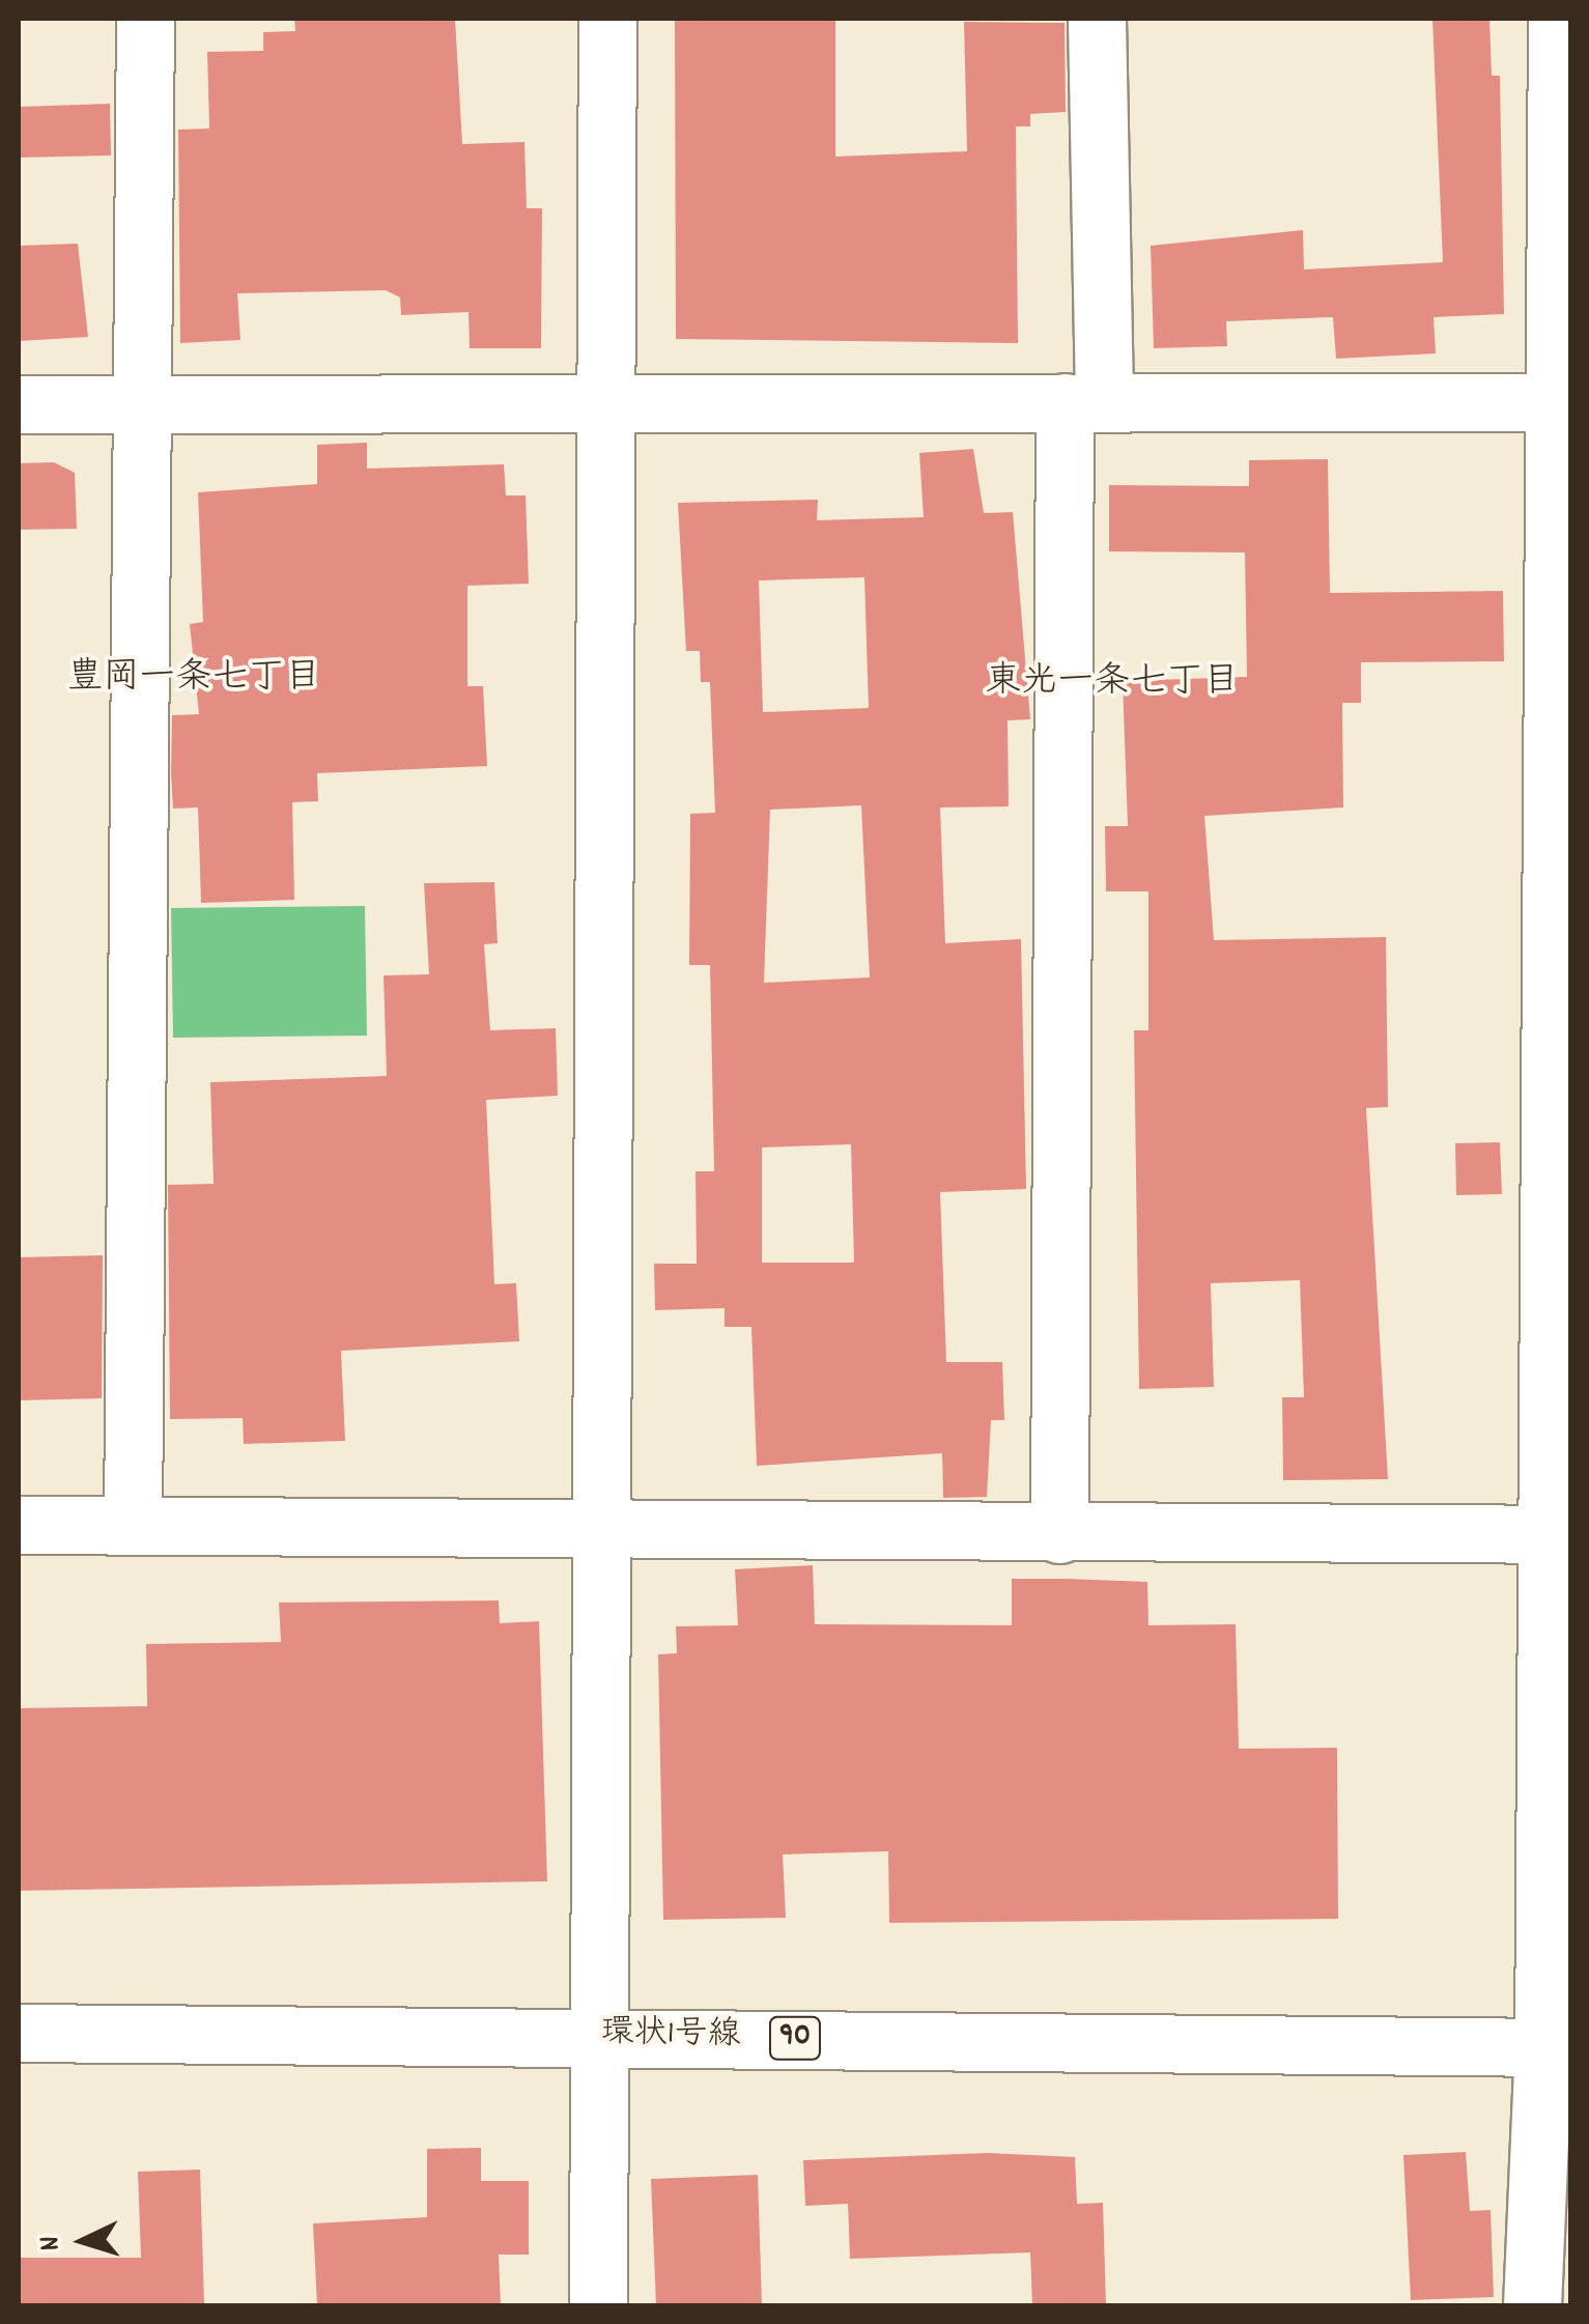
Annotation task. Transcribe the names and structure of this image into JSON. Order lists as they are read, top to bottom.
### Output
{
  "streets": {
    "street": ["環状1号線", "90"]
  },
  "districts": ["豊岡一条七丁目", "東光一条七丁目"],
  "north": "left"
}
